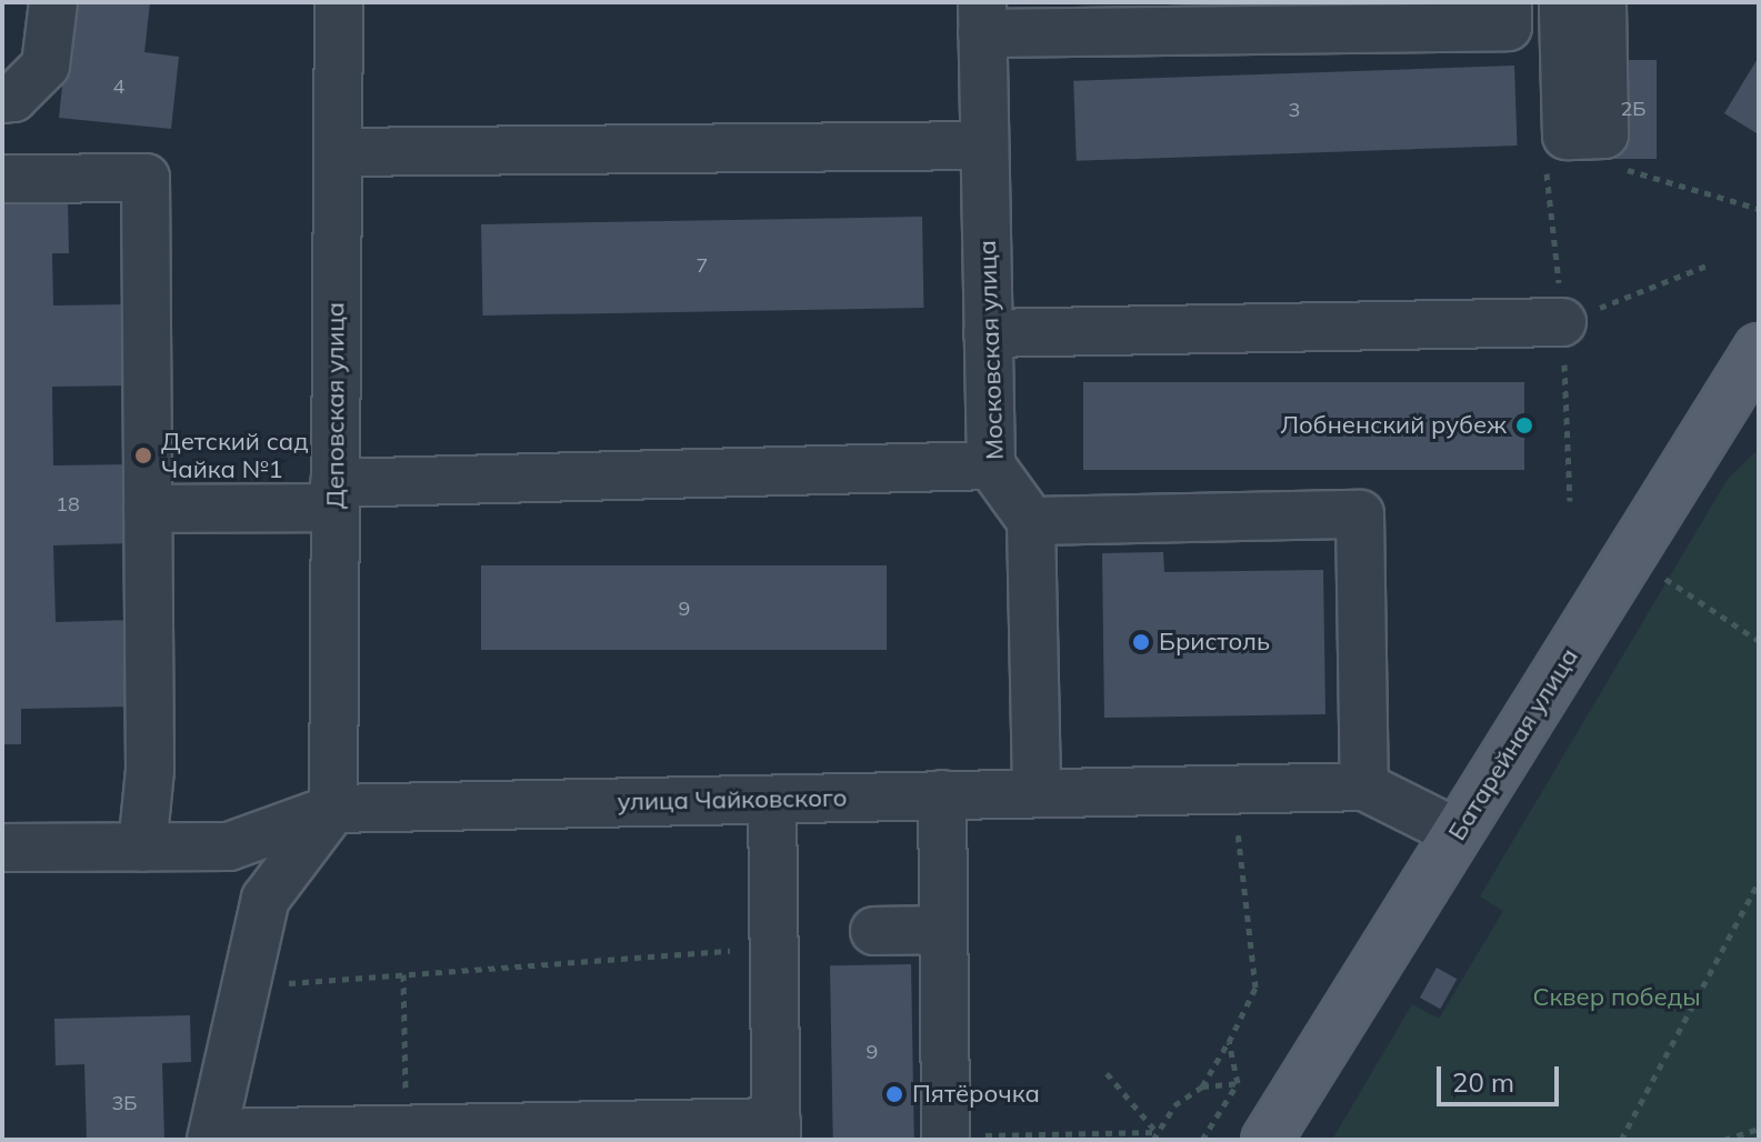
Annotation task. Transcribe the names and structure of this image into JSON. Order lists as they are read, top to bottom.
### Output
{
  "streets": {
    "main road": ["Батарейная улица"],
    "street": ["Московская улица", "Деповская улица", "улица Чайковского"]
  },
  "crossings": [
    ["Деповская улица", "улица Чайковского"],
    ["Батарейная улица", "улица Чайковского"]
  ],
  "parks": ["Сквер победы"],
  "places": [
    "Лобненский рубеж",
    "Детский сад Чайка №1",
    "Бристоль",
    "Пятёрочка"
  ],
  "house_numbers": [
    "4",
    "2Б",
    "3",
    "7",
    "18",
    "9",
    "9",
    "3Б"
  ],
  "scale_bar": "20 m"
}
